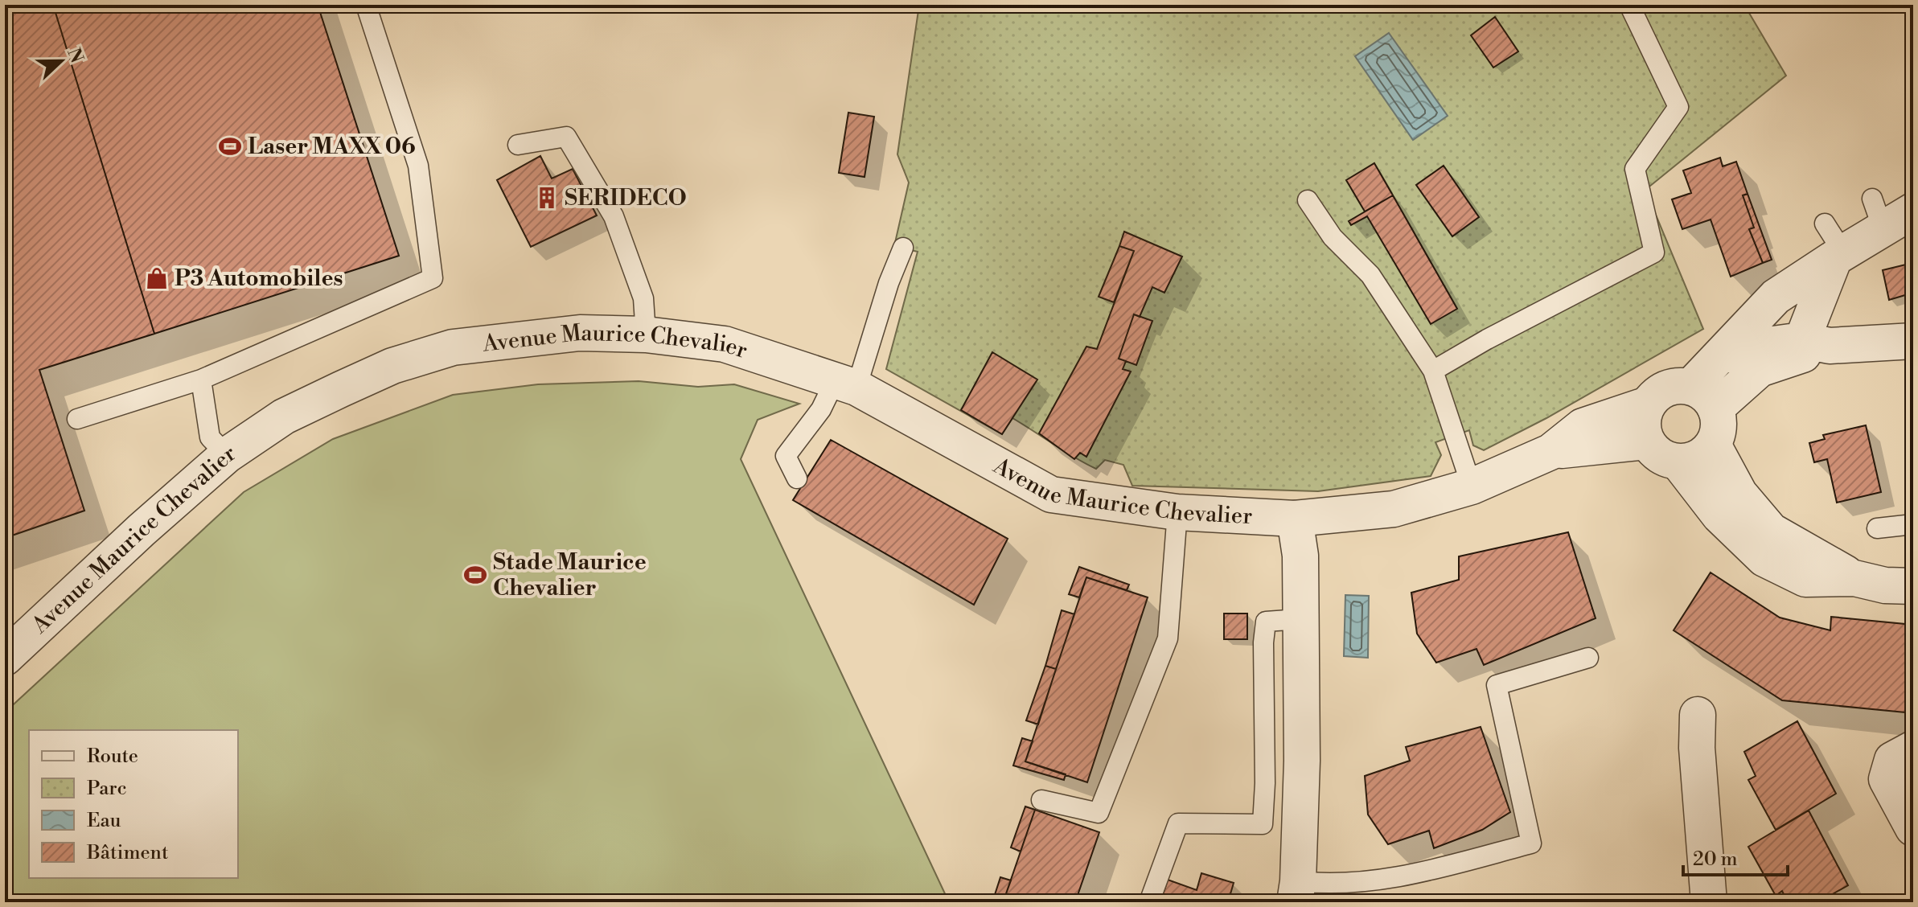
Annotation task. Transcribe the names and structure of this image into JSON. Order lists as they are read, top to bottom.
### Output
{
  "streets": {
    "street": ["Avenue Maurice Chevalier"]
  },
  "places": {
    "sports": ["Laser MAXX 06", "Stade Maurice Chevalier"],
    "building": ["SERIDECO"],
    "shop": ["P3 Automobiles"]
  },
  "legend": [
    "Route",
    "Parc",
    "Eau",
    "Bâtiment"
  ],
  "scale_bar": "20 m",
  "north": "right"
}
